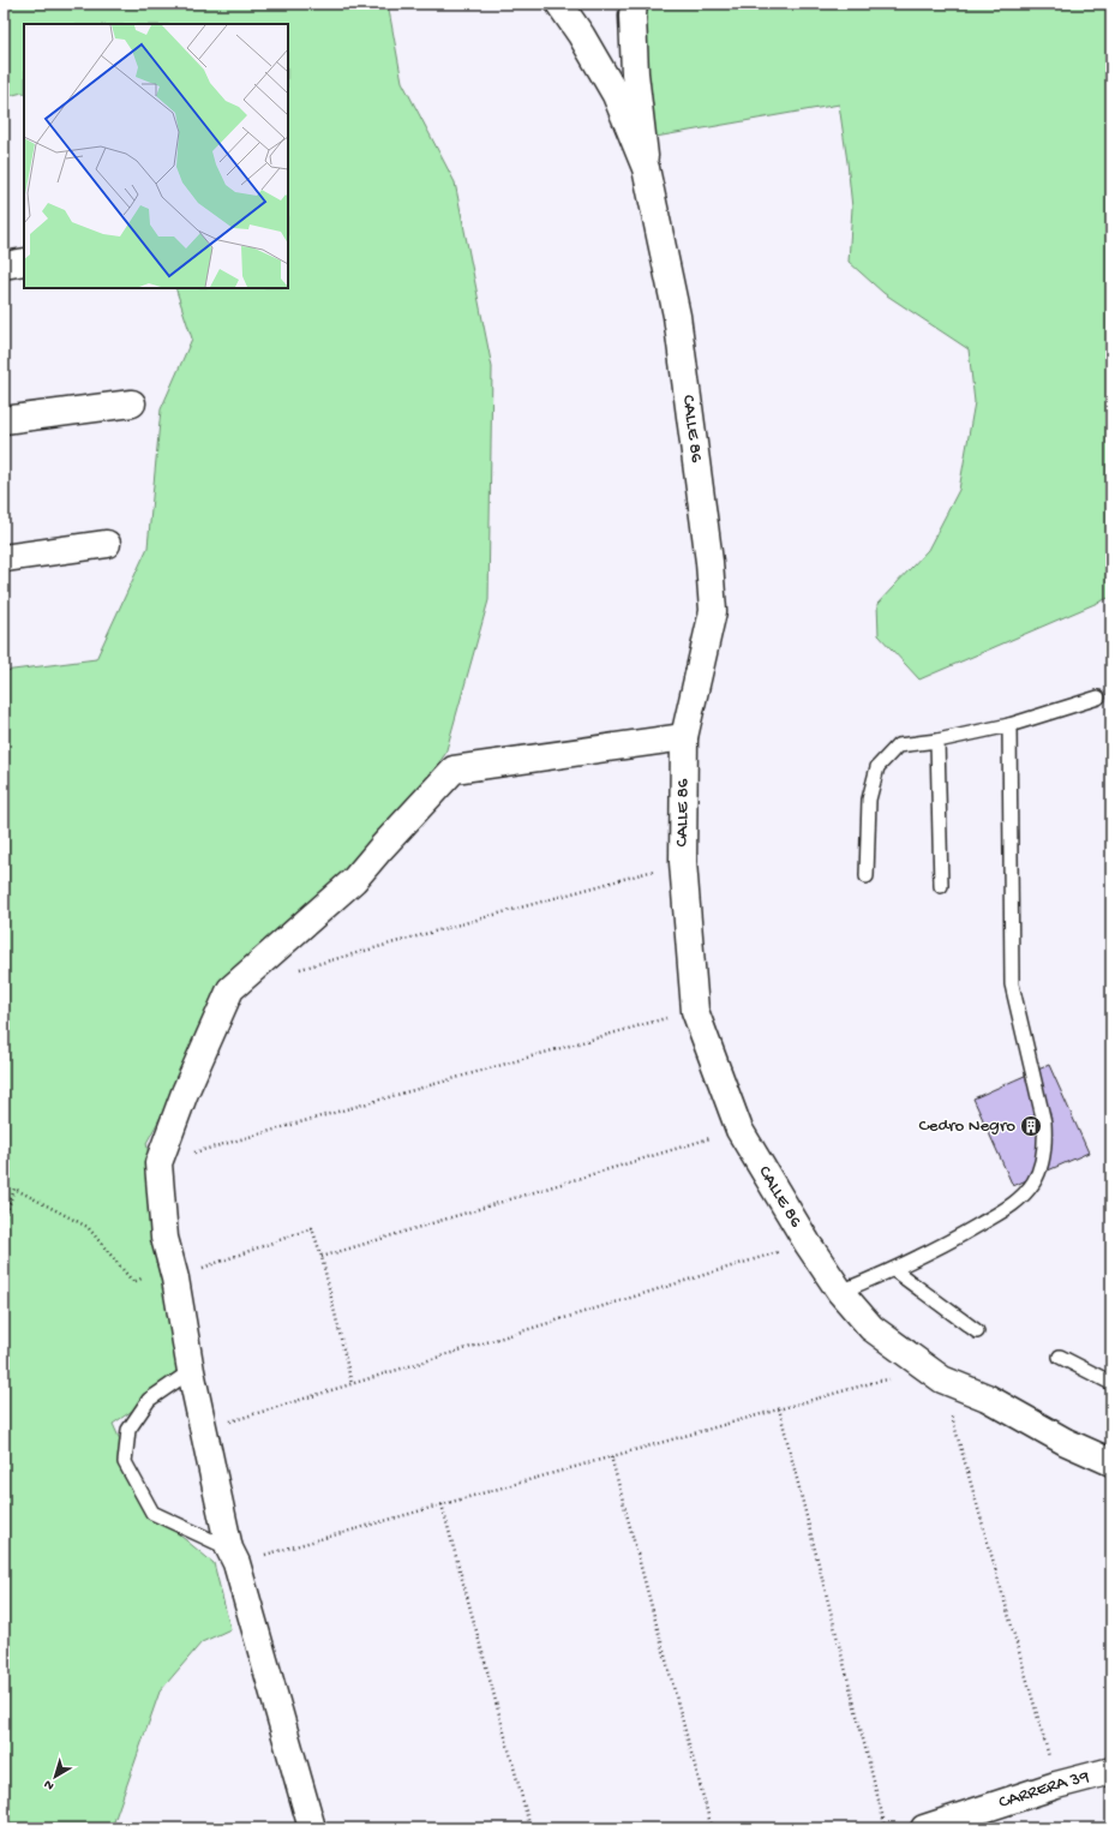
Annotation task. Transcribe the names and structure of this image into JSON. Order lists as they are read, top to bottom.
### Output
{
  "streets": {
    "street": ["CALLE 86", "CARRERA 39"]
  },
  "places": {
    "building": ["Cedro Negro"]
  },
  "north": "bottom left"
}
